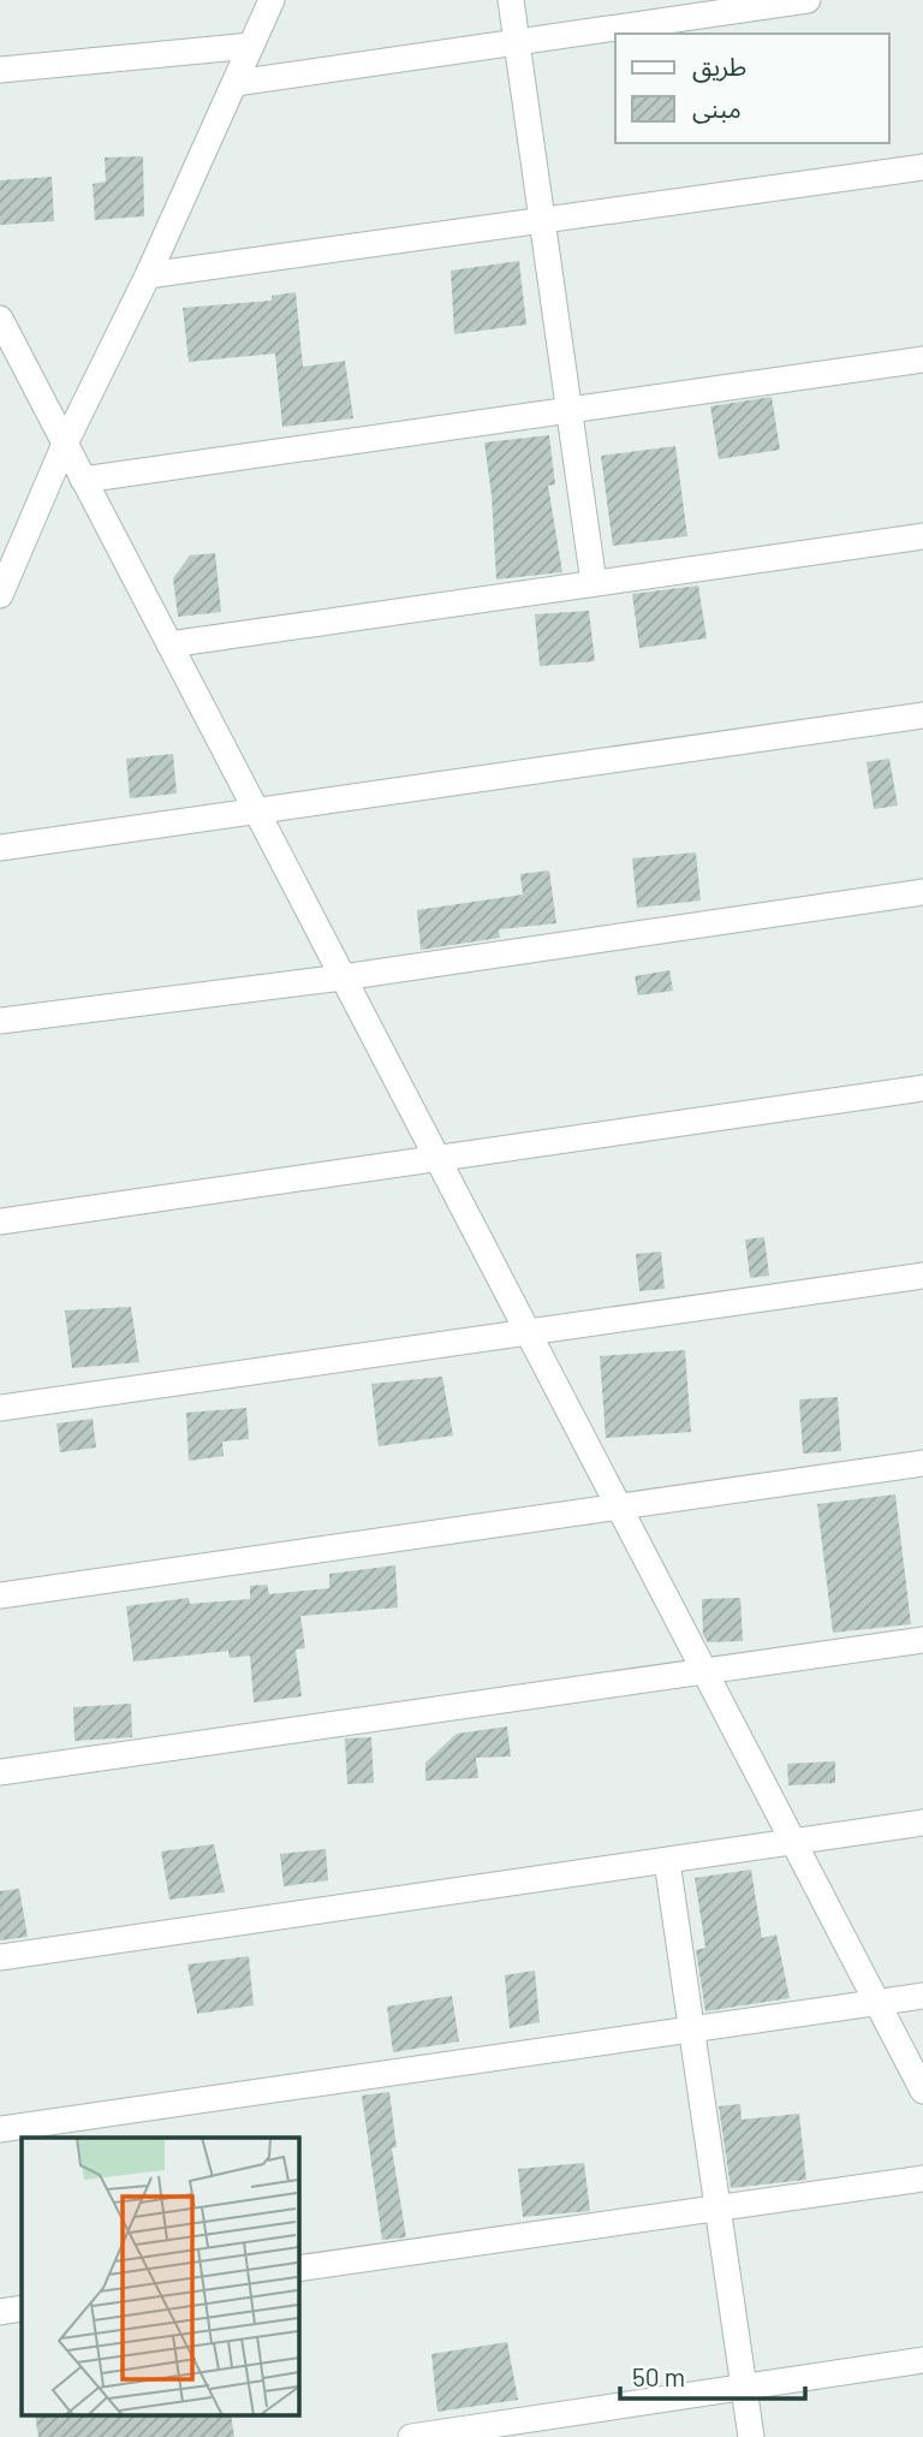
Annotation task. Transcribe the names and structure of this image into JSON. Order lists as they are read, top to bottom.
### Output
{
  "legend": ["طريق", "مبنى"],
  "scale_bar": "50 m"
}
